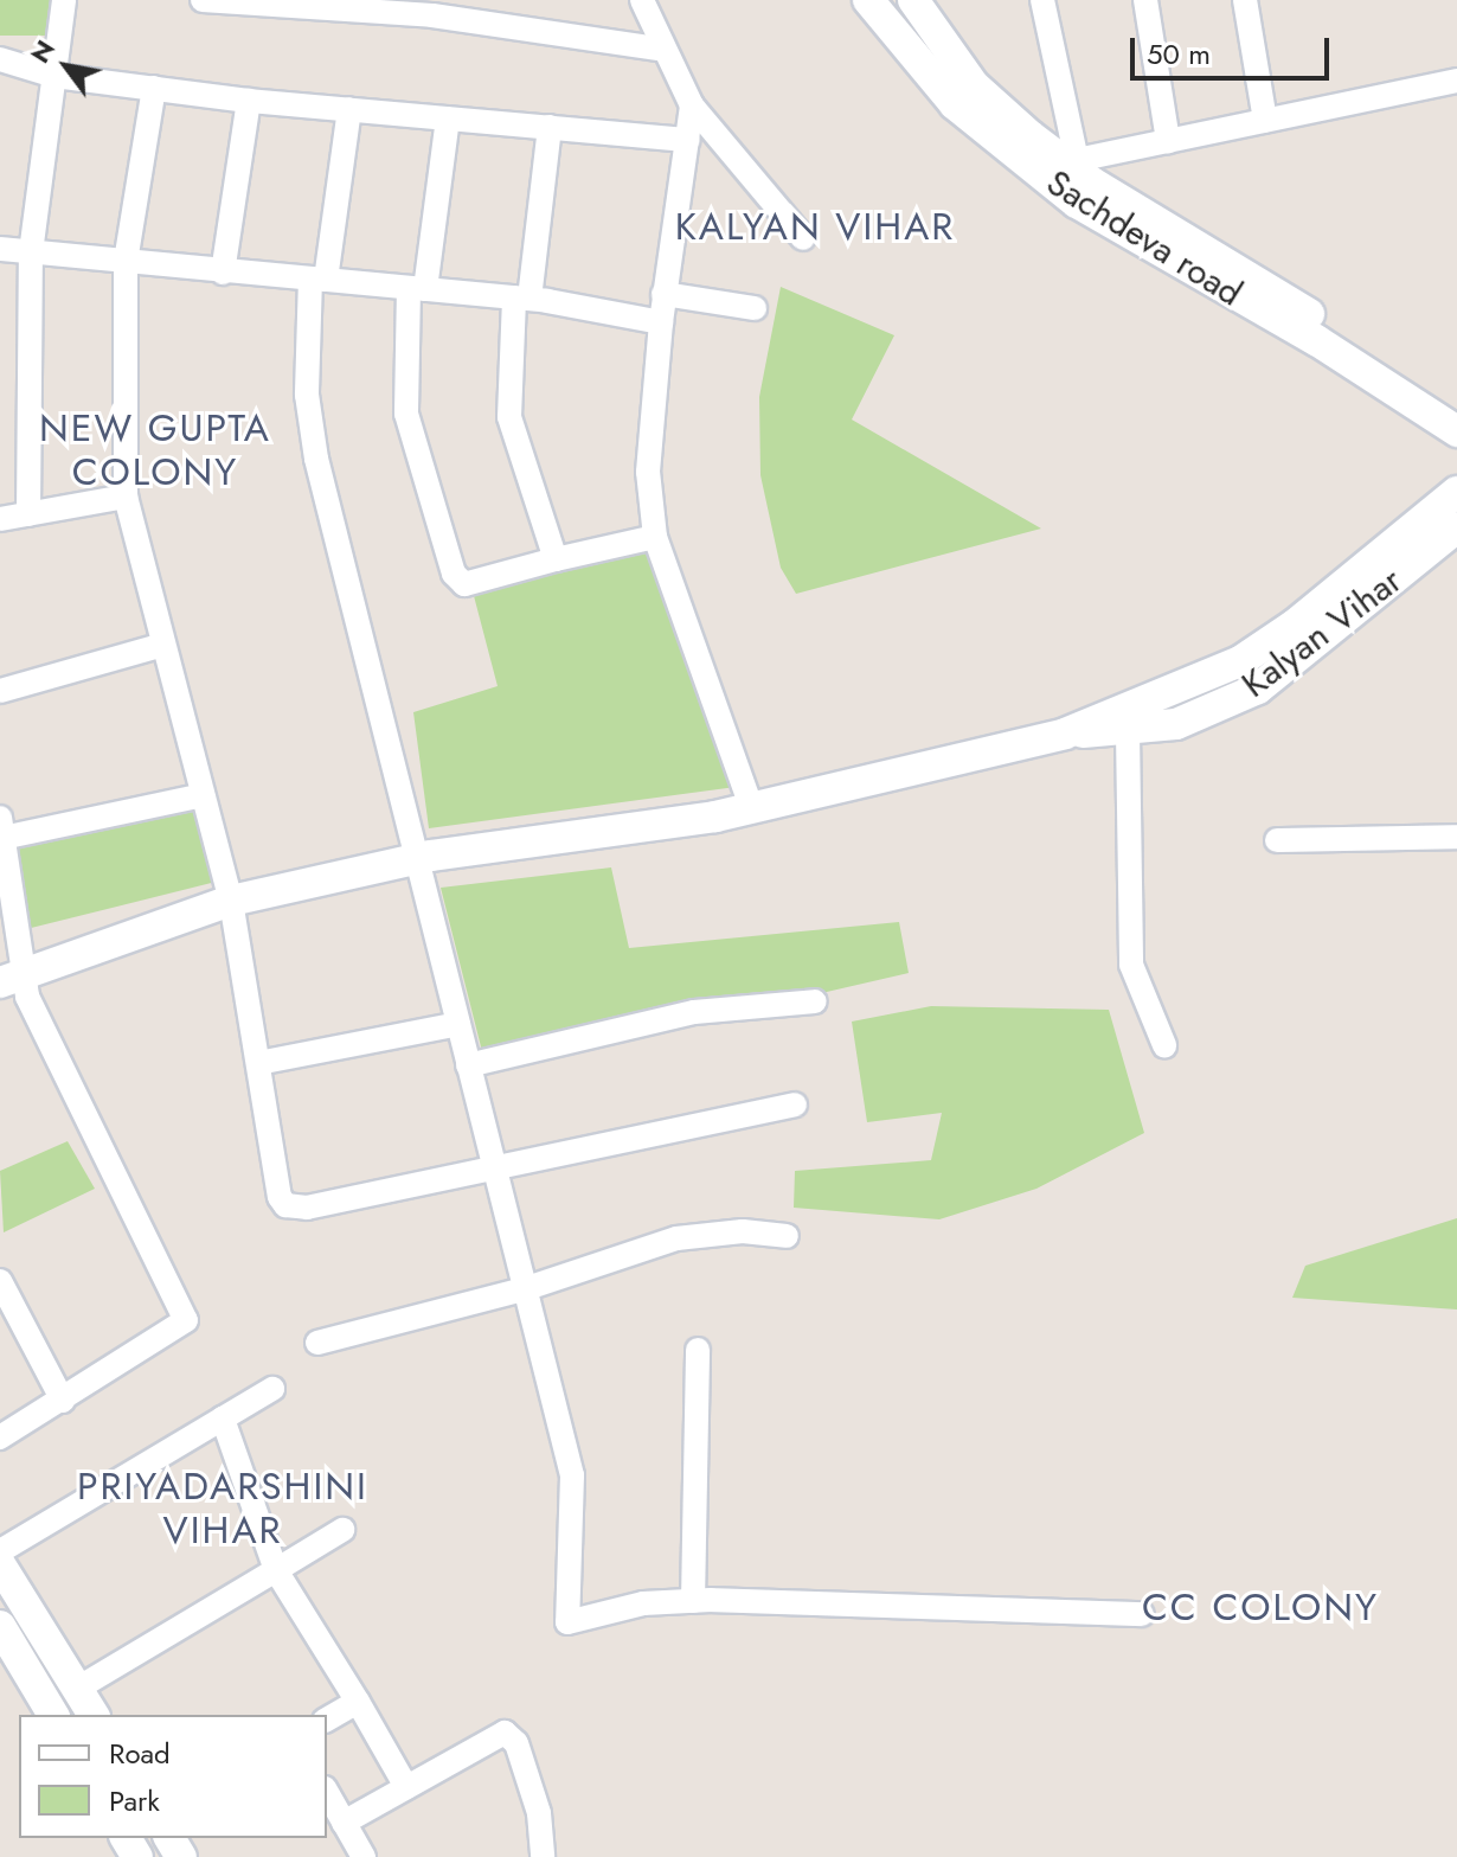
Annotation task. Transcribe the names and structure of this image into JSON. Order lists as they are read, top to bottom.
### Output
{
  "streets": {
    "street": ["Sachdeva road", "Kalyan Vihar"]
  },
  "districts": [
    "KALYAN VIHAR",
    "NEW GUPTA COLONY",
    "PRIYADARSHINI VIHAR",
    "CC COLONY"
  ],
  "legend": ["Road", "Park"],
  "scale_bar": "50 m",
  "north": "top left"
}
